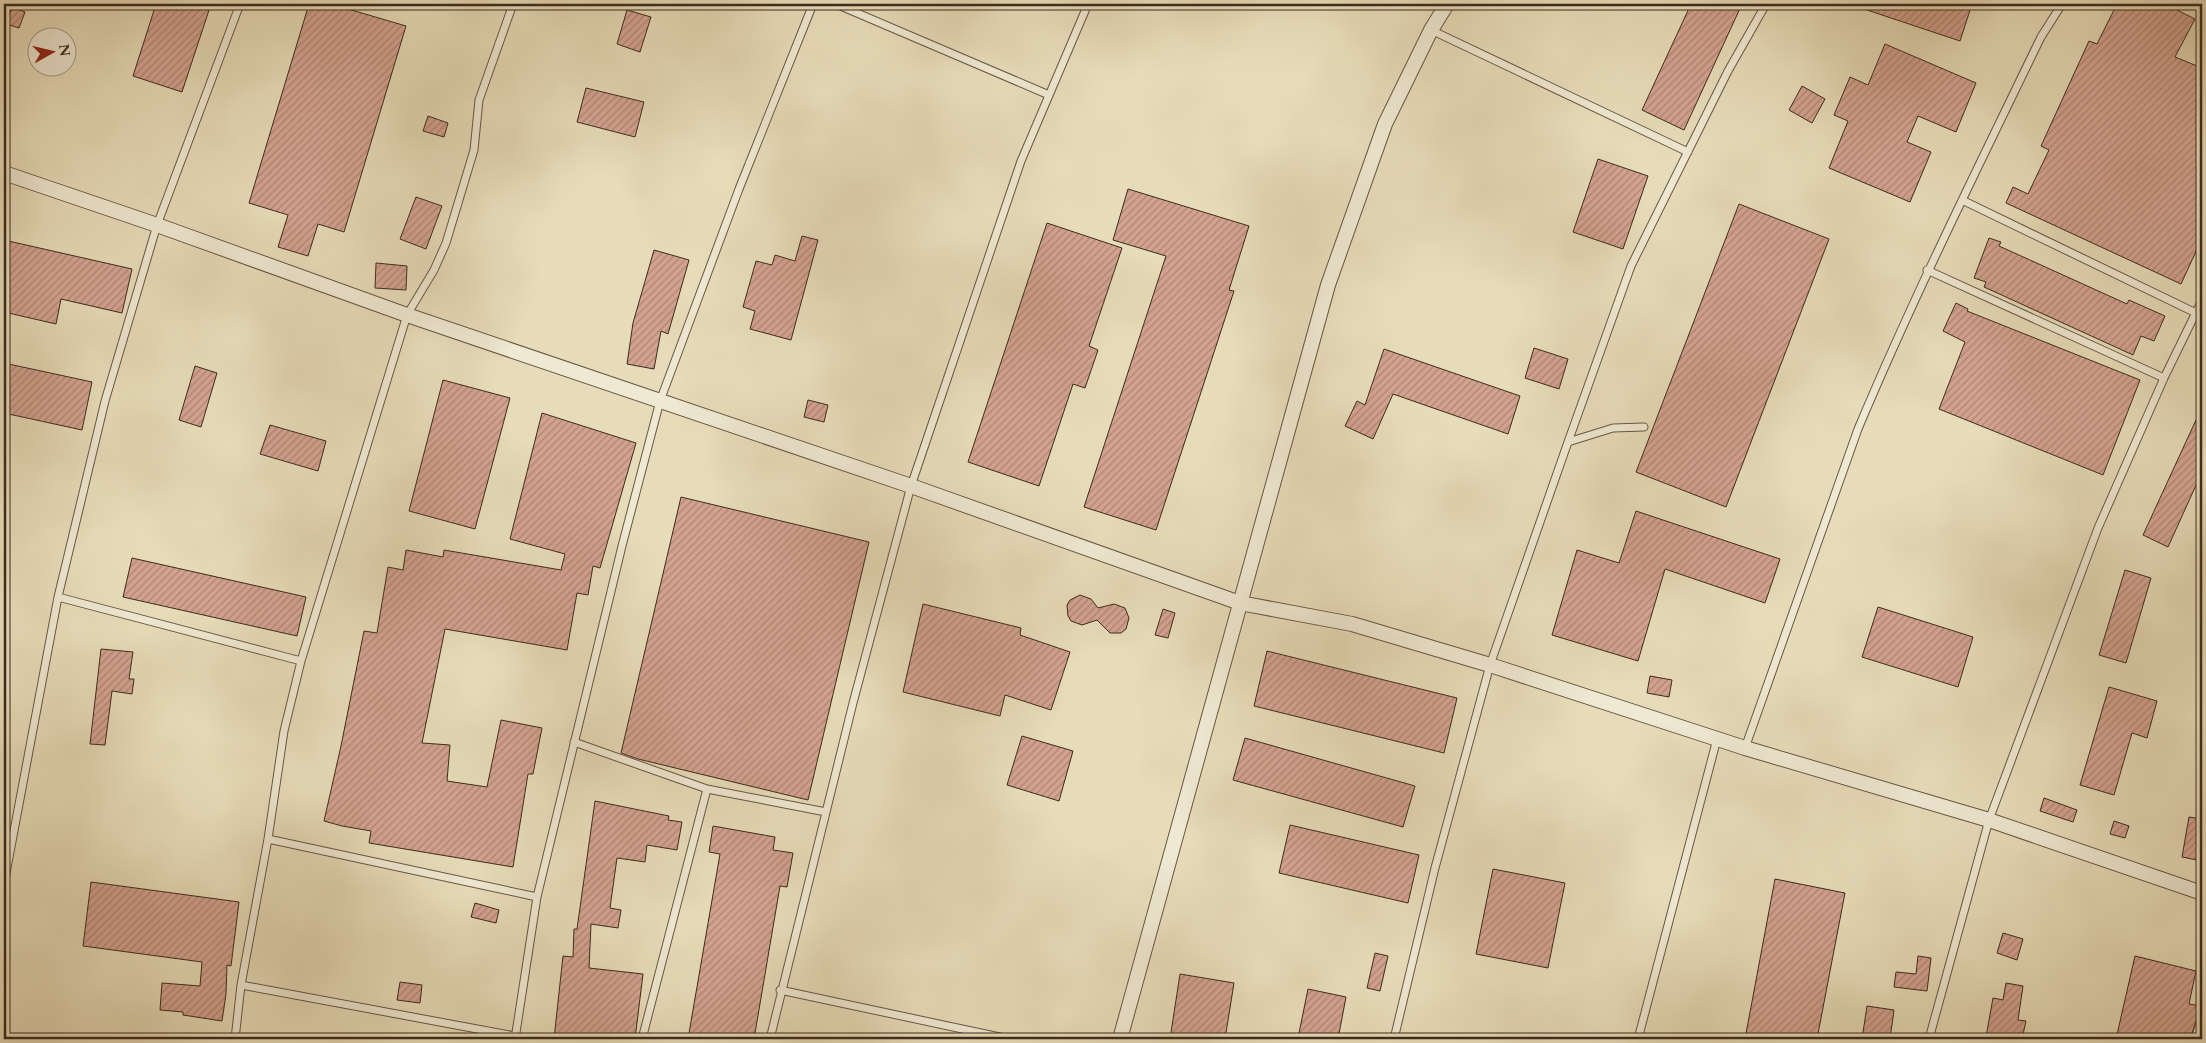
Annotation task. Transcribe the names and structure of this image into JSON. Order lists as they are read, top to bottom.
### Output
{
  "north": "right"
}
